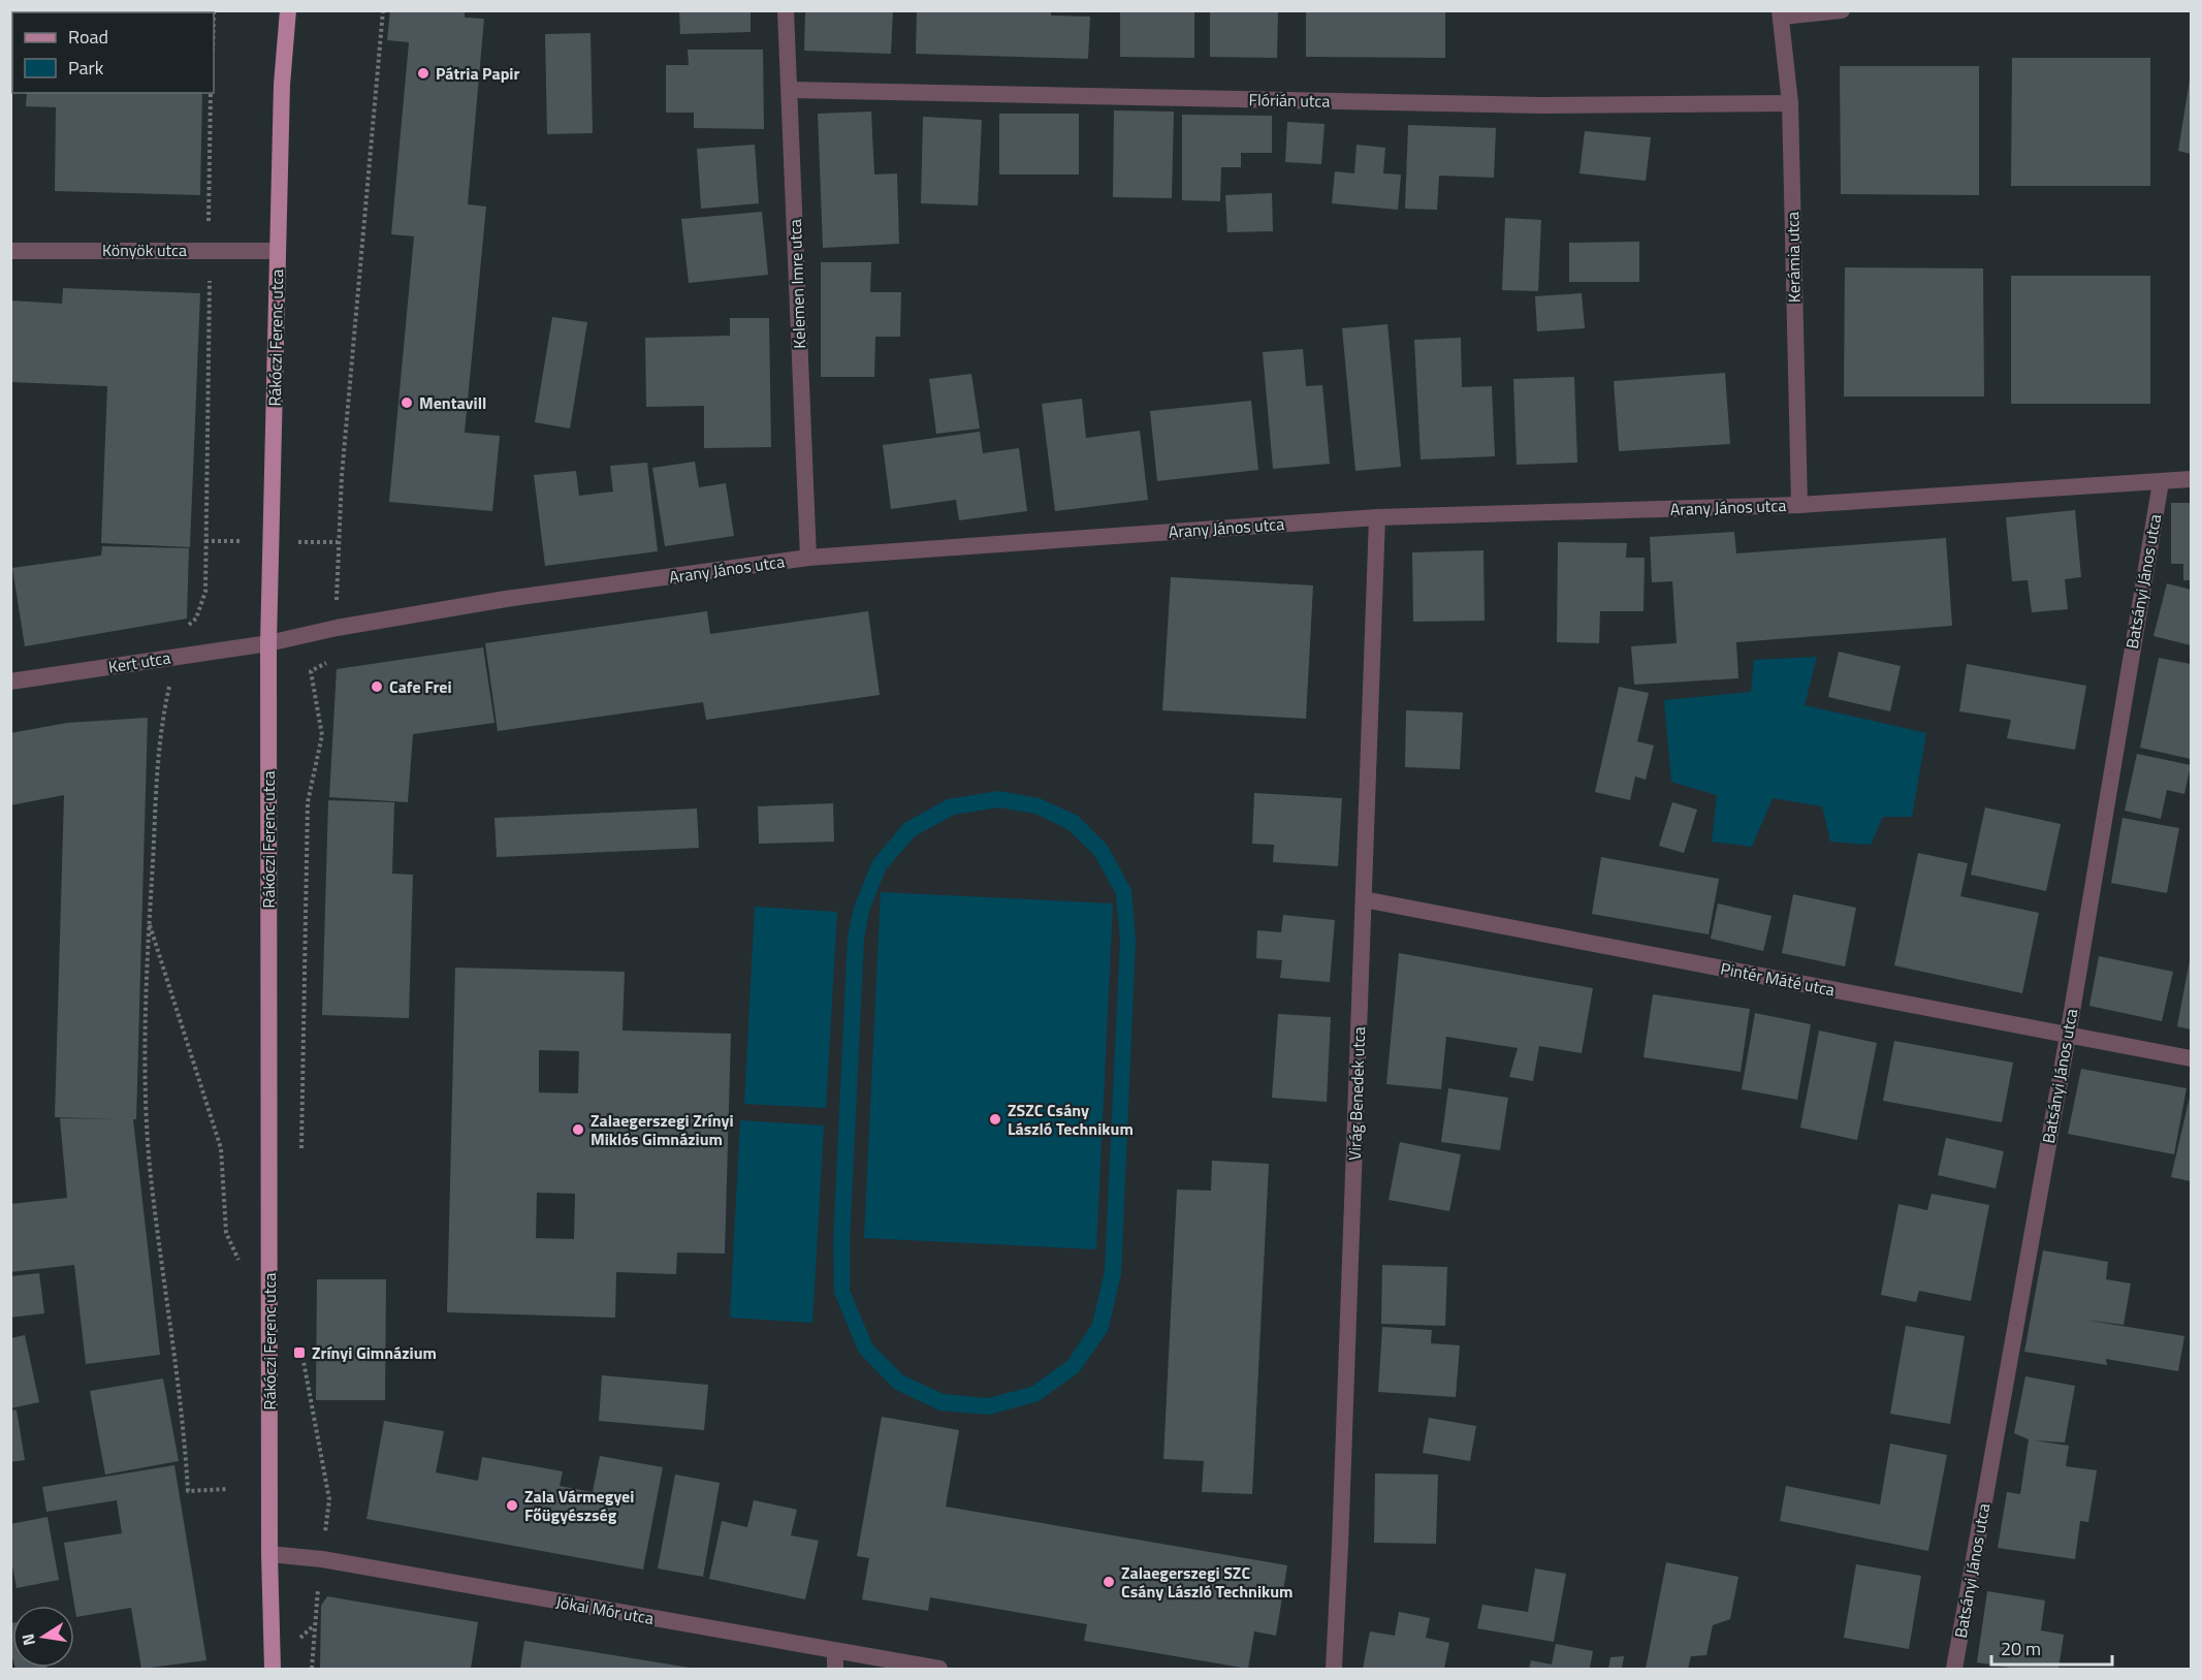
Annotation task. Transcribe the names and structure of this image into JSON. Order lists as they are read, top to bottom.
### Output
{
  "streets": {
    "main road": ["Rákóczi Ferenc utca"],
    "street": [
      "Flórián utca",
      "Könyök utca",
      "Kerámia utca",
      "Kelemen Imre utca",
      "Arany János utca",
      "Batsányi János utca",
      "Kert utca",
      "Pintér Máté utca",
      "Virág Benedek utca",
      "Jókai Mór utca"
    ]
  },
  "crossings": [
    ["Flórián utca", "Kerámia utca"],
    ["Flórián utca", "Kelemen Imre utca"],
    ["Könyök utca", "Rákóczi Ferenc utca"],
    ["Kerámia utca", "Arany János utca"],
    ["Kelemen Imre utca", "Arany János utca"],
    ["Rákóczi Ferenc utca", "Arany János utca"],
    ["Rákóczi Ferenc utca", "Kert utca"],
    ["Rákóczi Ferenc utca", "Jókai Mór utca"],
    ["Arany János utca", "Batsányi János utca"],
    ["Arany János utca", "Kert utca"],
    ["Arany János utca", "Virág Benedek utca"],
    ["Batsányi János utca", "Pintér Máté utca"],
    ["Pintér Máté utca", "Virág Benedek utca"]
  ],
  "places": {
    "other": [
      "Pátria Papir",
      "Mentavill",
      "Cafe Frei",
      "ZSZC Csány László Technikum",
      "Zalaegerszegi Zrínyi Miklós Gimnázium",
      "Zala Vármegyei Főügyészség",
      "Zalaegerszegi SZC Csány László Technikum"
    ],
    "transit": ["Zrínyi Gimnázium"]
  },
  "legend": ["Road", "Park"],
  "scale_bar": "20 m",
  "north": "left"
}
